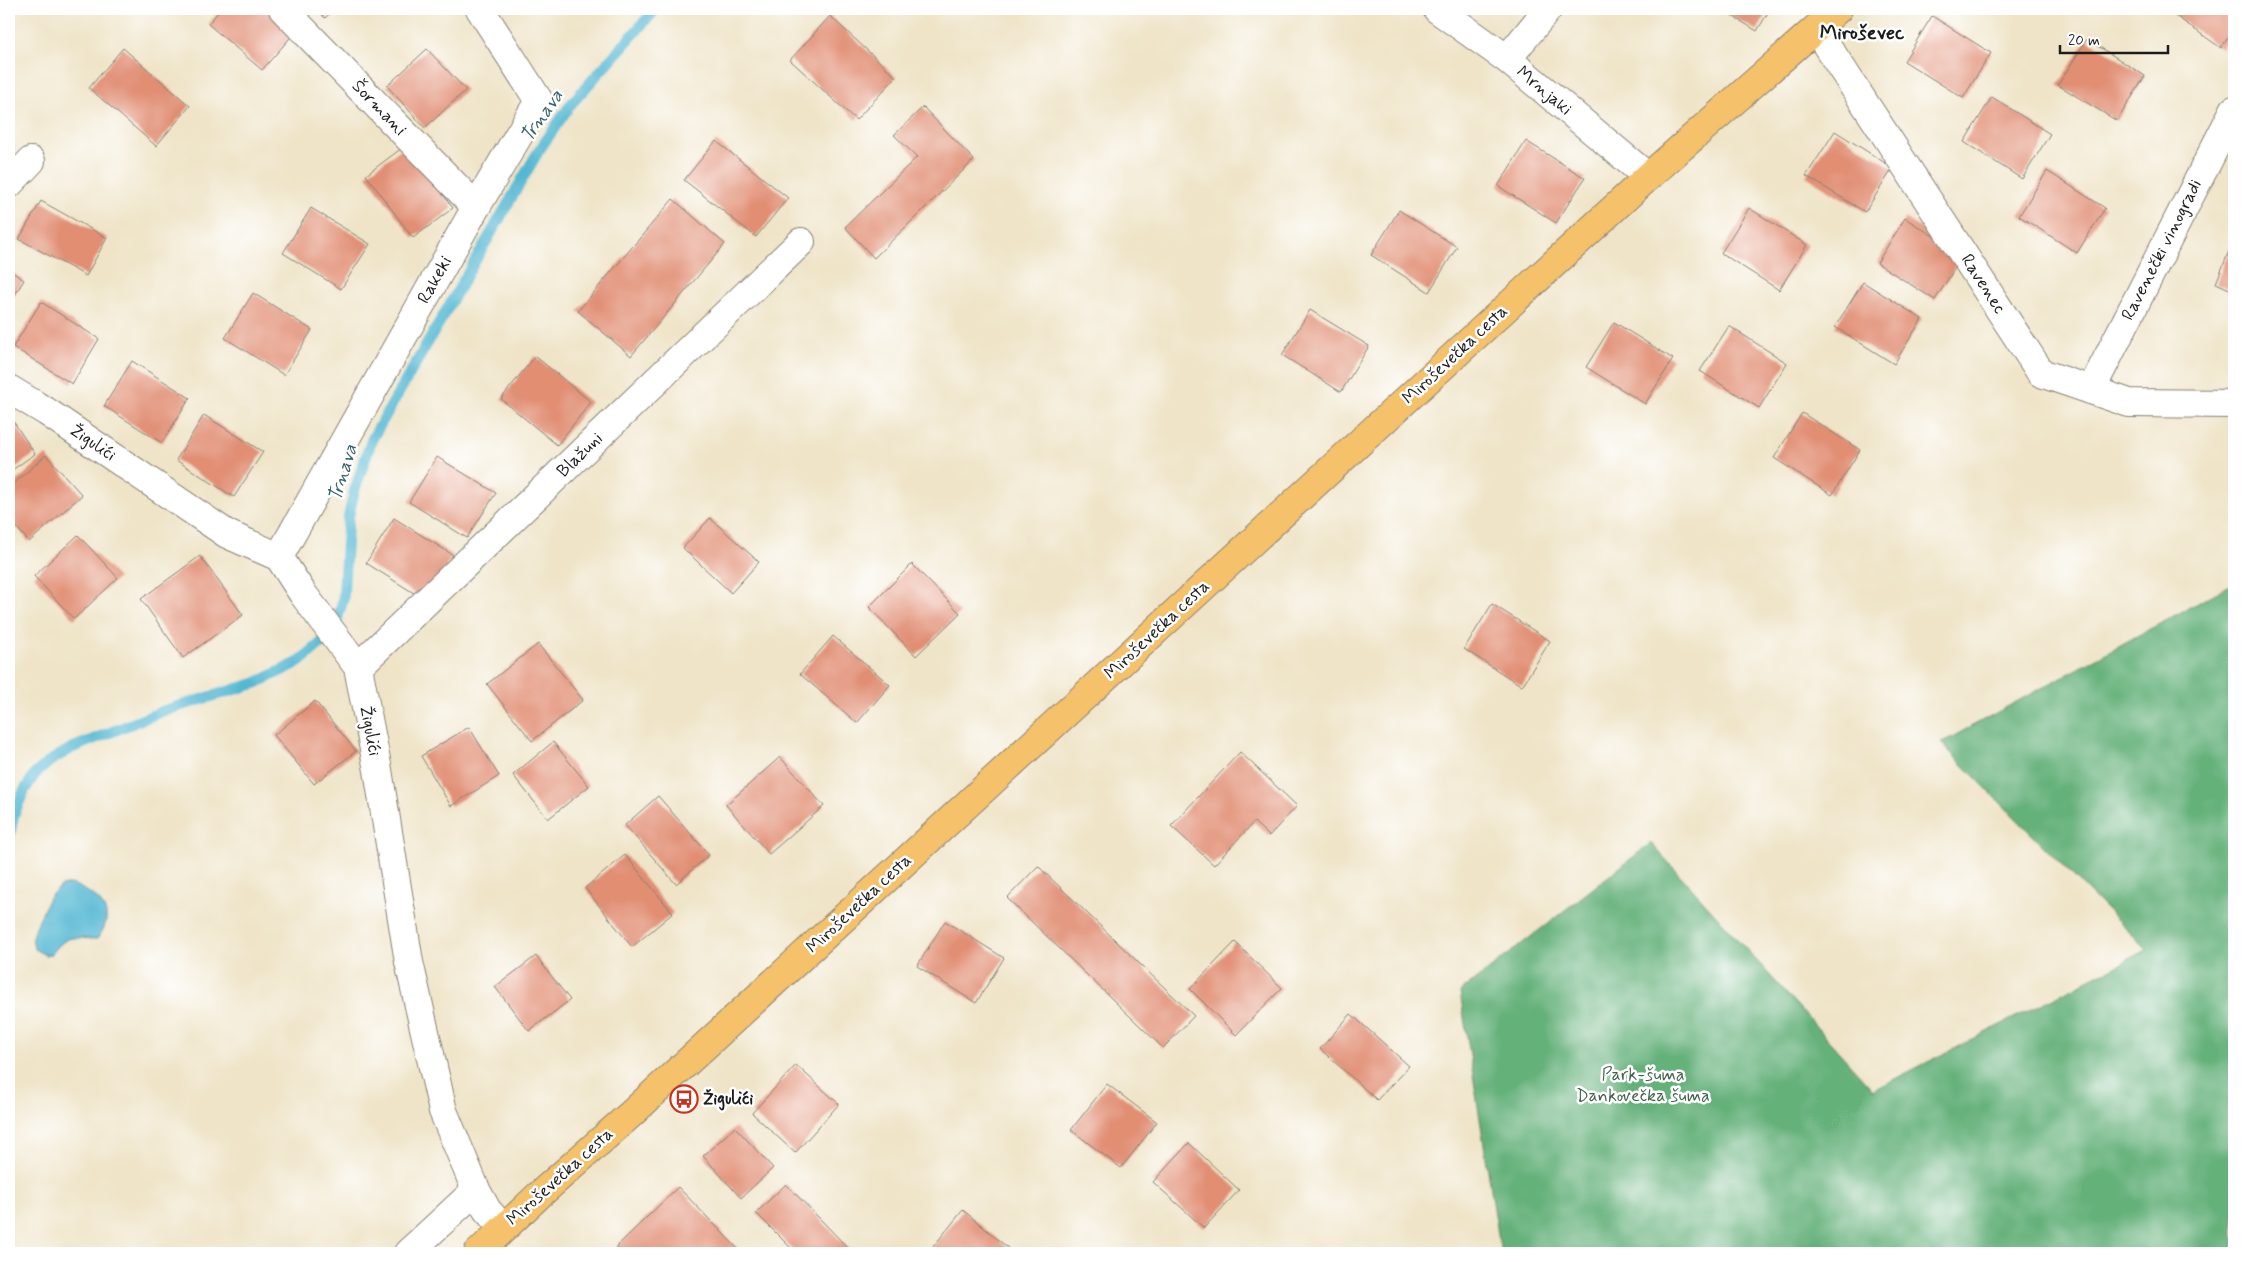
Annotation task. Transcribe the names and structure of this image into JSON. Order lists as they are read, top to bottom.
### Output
{
  "streets": {
    "main road": ["Miroševečka cesta"],
    "street": [
      "Mrnjaki",
      "Šormani",
      "Ravenečki vinogradi",
      "Rakeki",
      "Ravenec",
      "Žigulići",
      "Blažuni"
    ]
  },
  "crossings": [
    ["Mrnjaki", "Miroševečka cesta"],
    ["Šormani", "Rakeki"],
    ["Ravenečki vinogradi", "Ravenec"],
    ["Rakeki", "Žigulići"],
    ["Ravenec", "Miroševečka cesta"],
    ["Miroševečka cesta", "Žigulići"],
    ["Žigulići", "Blažuni"]
  ],
  "districts": ["Miroševec"],
  "water": ["Trnava"],
  "parks": ["Park-šuma Dankovečka šuma"],
  "places": {
    "bus stop": ["Žigulići"]
  },
  "scale_bar": "20 m"
}
